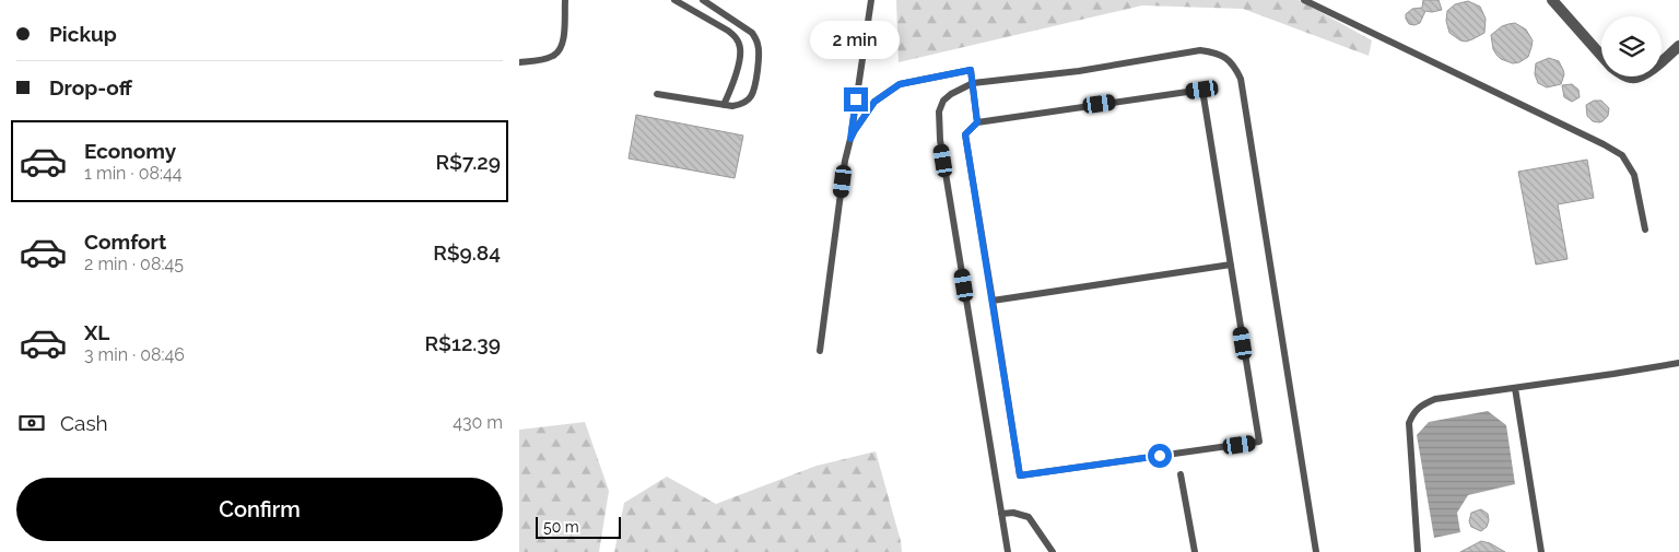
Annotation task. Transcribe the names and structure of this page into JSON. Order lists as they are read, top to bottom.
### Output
{
  "scale_bar": "50 m",
  "page": {
    "banner": ["Pickup", "Drop-off"],
    "bubble": "2 min",
    "list": [
      {
        "name": "Economy",
        "note": "1 min · 08:44",
        "value": "R$7.29"
      },
      {
        "name": "Comfort",
        "note": "2 min · 08:45",
        "value": "R$9.84"
      },
      {
        "name": "XL",
        "note": "3 min · 08:46",
        "value": "R$12.39"
      }
    ],
    "pay": ["Cash", "430 m"],
    "buttons": "Confirm",
    "scale": "50 m"
  }
}
